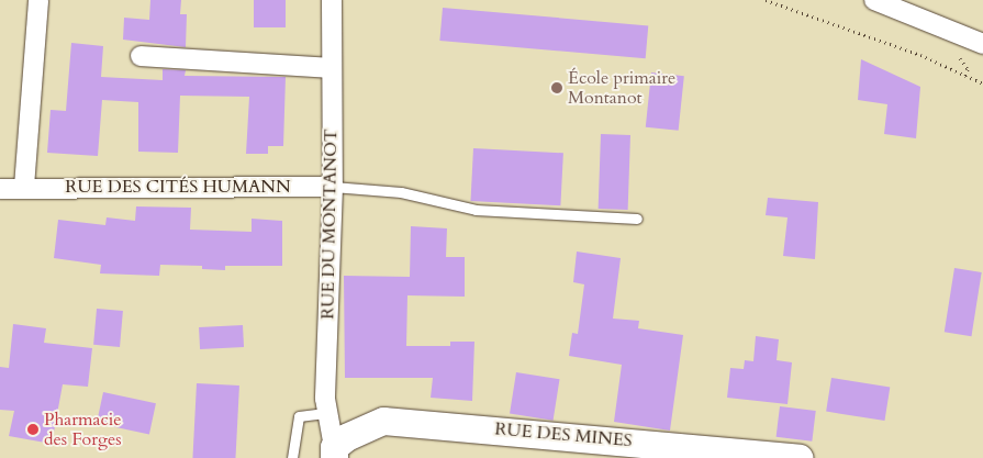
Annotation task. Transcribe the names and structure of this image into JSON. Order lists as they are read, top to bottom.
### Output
{
  "streets": {
    "street": ["RUE DES CITÉS HUMANN", "RUE DU MONTANOT", "RUE DES MINES"]
  },
  "crossings": [
    ["RUE DES CITÉS HUMANN", "RUE DU MONTANOT"],
    ["RUE DU MONTANOT", "RUE DES MINES"]
  ],
  "places": ["École primaire Montanot", "Pharmacie des Forges"]
}
